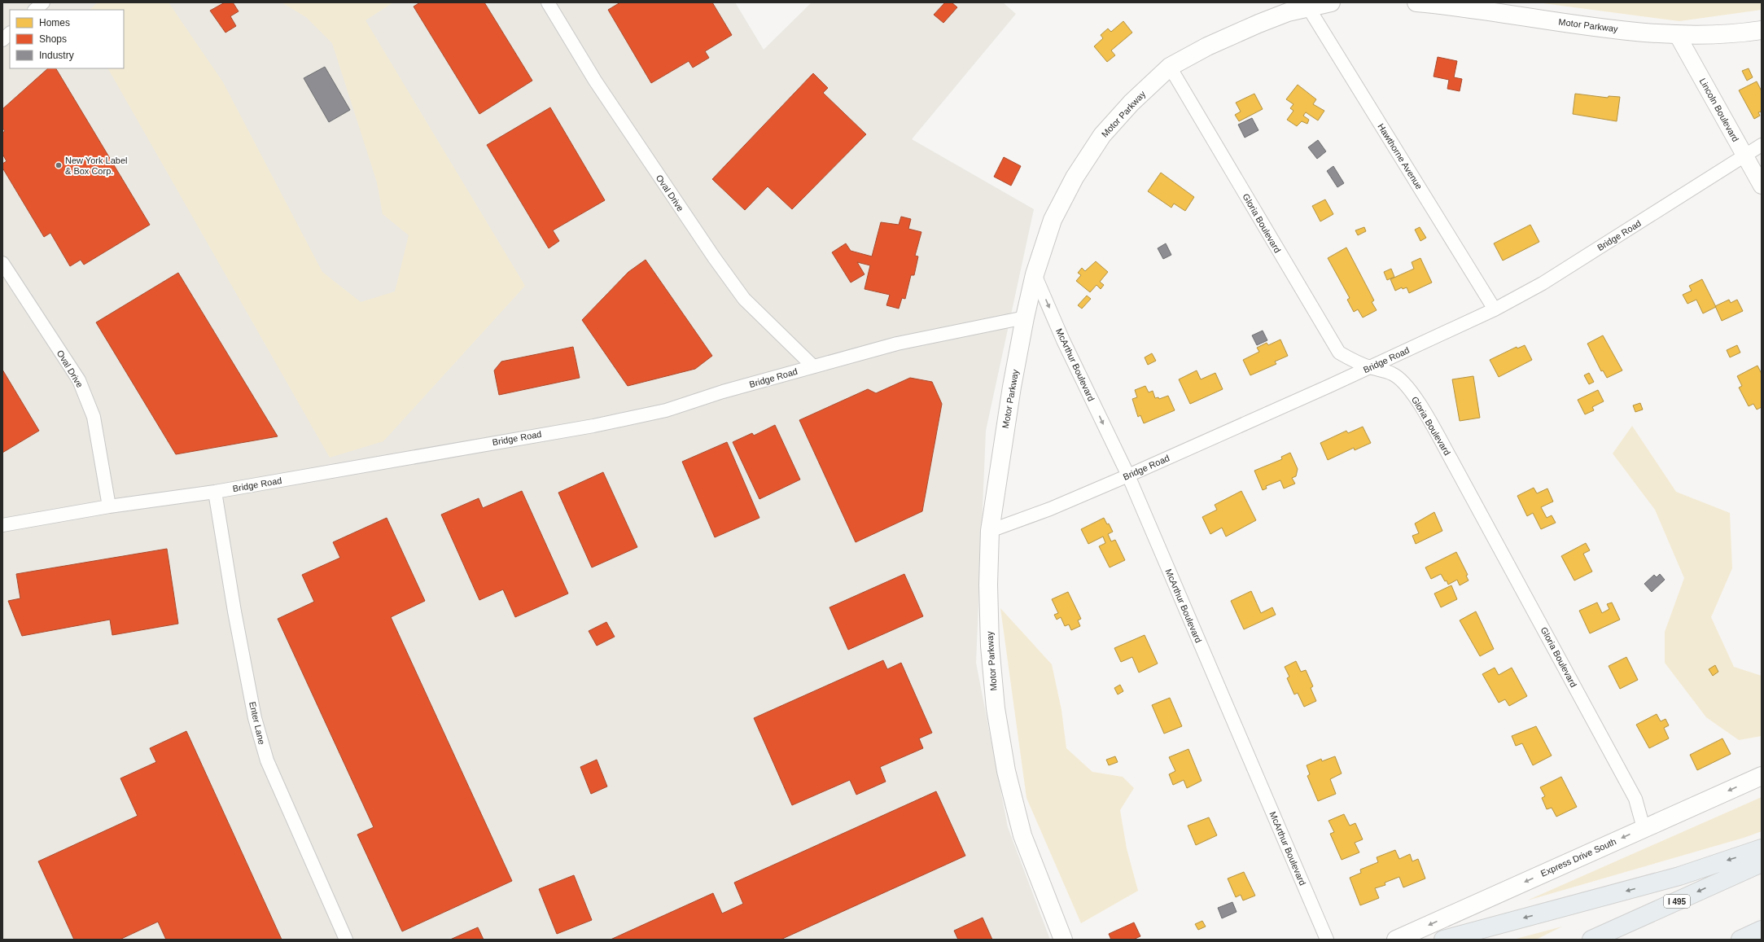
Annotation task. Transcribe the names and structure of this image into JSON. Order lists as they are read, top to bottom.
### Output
{
  "streets": {
    "highway": ["I 495"],
    "main road": ["Motor Parkway", "Express Drive South"],
    "street": [
      "Lincoln Boulevard",
      "Hawthorne Avenue",
      "Oval Drive",
      "Gloria Boulevard",
      "Bridge Road",
      "McArthur Boulevard",
      "Enter Lane"
    ]
  },
  "crossings": [
    ["Motor Parkway", "Lincoln Boulevard"],
    ["Motor Parkway", "Hawthorne Avenue"],
    ["Motor Parkway", "Gloria Boulevard"],
    ["Motor Parkway", "Bridge Road"],
    ["Motor Parkway", "McArthur Boulevard"],
    ["Lincoln Boulevard", "Bridge Road"],
    ["Hawthorne Avenue", "Bridge Road"],
    ["Oval Drive", "Bridge Road"],
    ["Gloria Boulevard", "Bridge Road"],
    ["Gloria Boulevard", "Express Drive South"],
    ["Bridge Road", "McArthur Boulevard"],
    ["Bridge Road", "Enter Lane"]
  ],
  "one_way": ["Express Drive South"],
  "places": ["New York Label & Box Corp."],
  "legend": ["Homes", "Shops", "Industry"]
}
